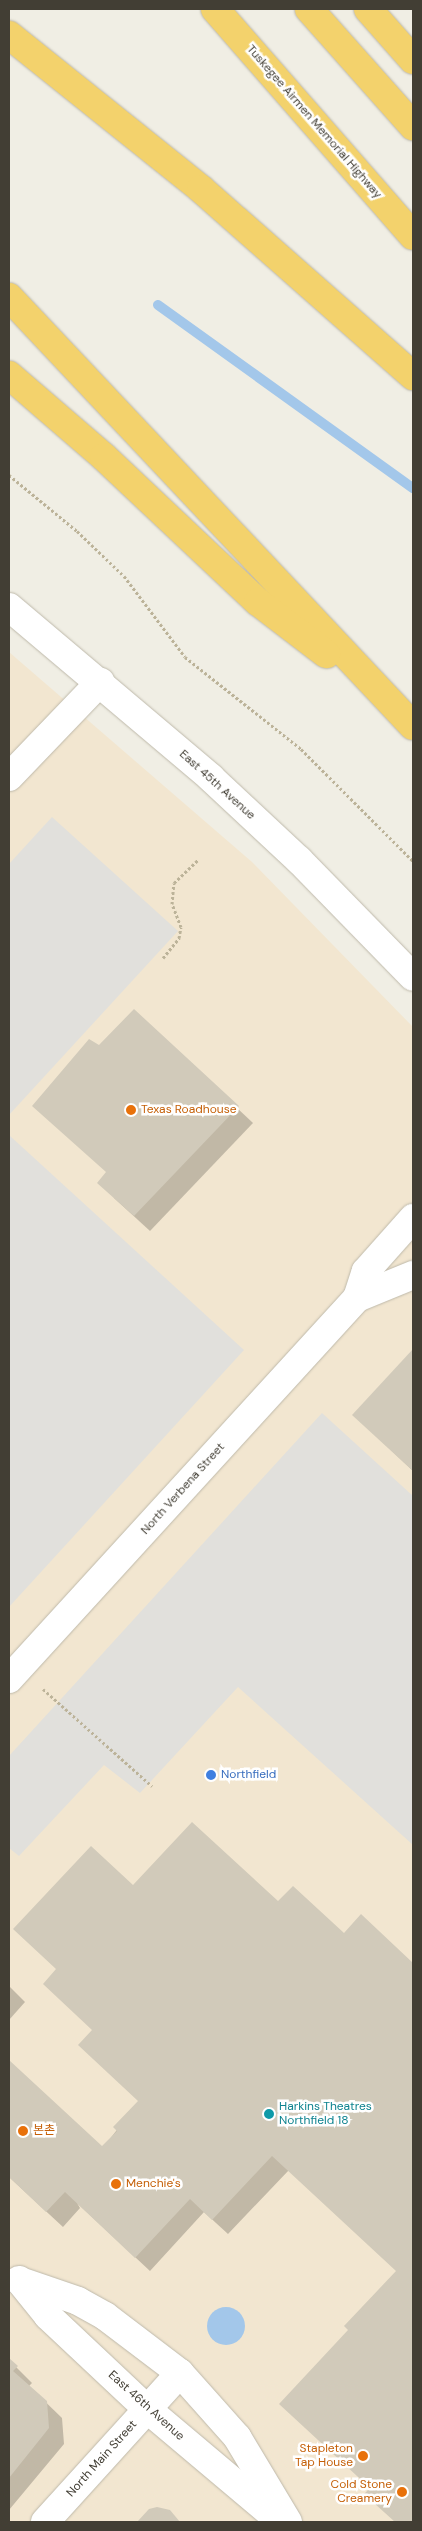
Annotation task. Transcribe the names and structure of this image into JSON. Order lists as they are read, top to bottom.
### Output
{
  "streets": {
    "highway": ["Tuskegee Airmen Memorial Highway"],
    "street": [
      "East 45th Avenue",
      "North Verbena Street",
      "East 46th Avenue",
      "North Main Street"
    ]
  },
  "crossings": [
    ["East 46th Avenue", "North Main Street"]
  ],
  "places": [
    "Texas Roadhouse",
    "Northfield",
    "Harkins Theatres Northfield 18",
    "본촌",
    "Menchie's",
    "Stapleton Tap House",
    "Cold Stone Creamery"
  ]
}
